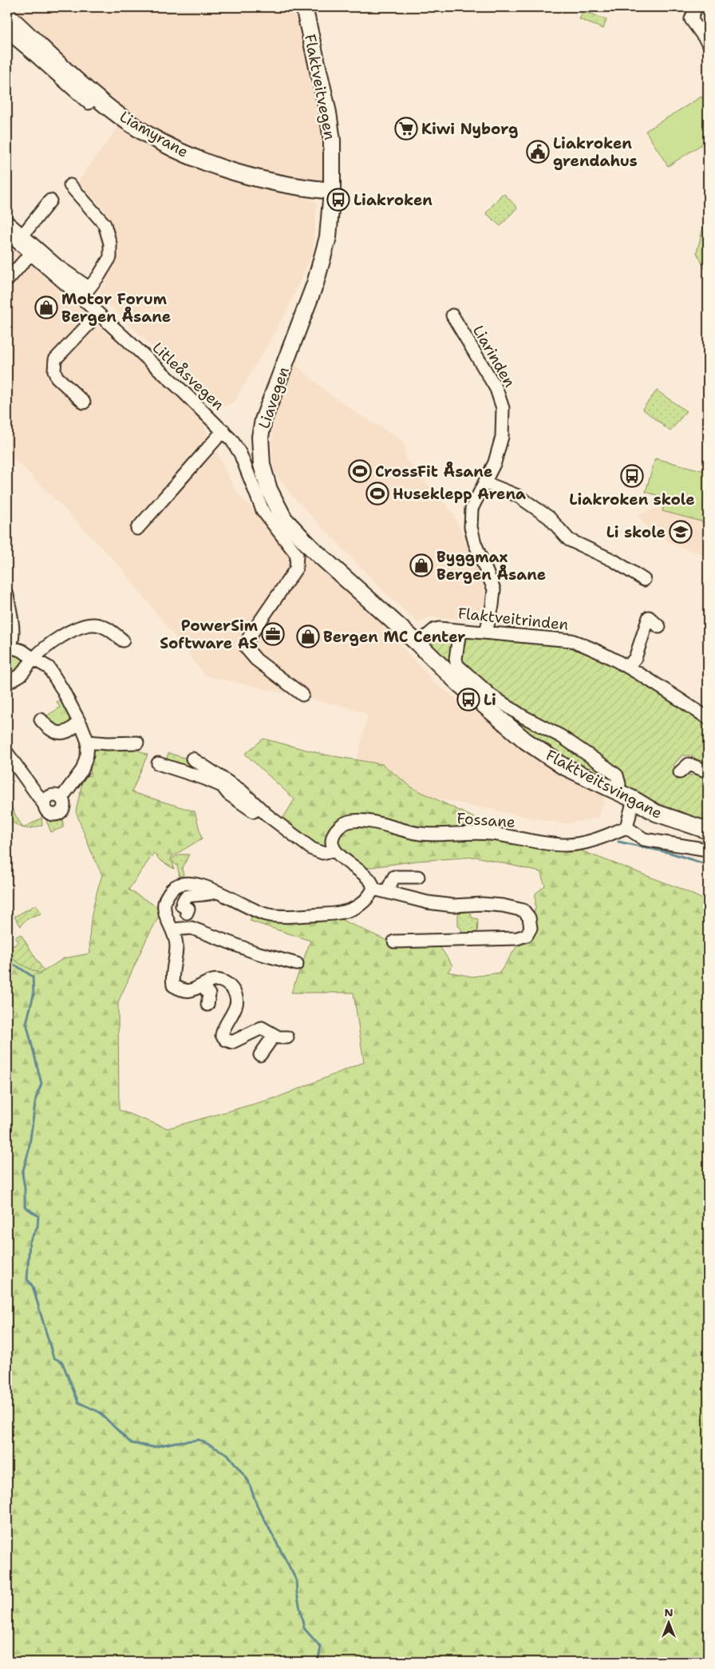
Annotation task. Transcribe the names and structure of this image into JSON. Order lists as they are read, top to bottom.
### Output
{
  "streets": {
    "main road": [
      "Flaktveitvegen",
      "Liamyrane",
      "Liavegen",
      "Flaktveitsvingane"
    ],
    "street": [
      "Liarinden",
      "Litleåsvegen",
      "Flaktveitrinden",
      "Fossane"
    ]
  },
  "crossings": [
    ["Flaktveitvegen", "Liamyrane"],
    ["Flaktveitvegen", "Liavegen"],
    ["Liamyrane", "Liavegen"],
    ["Liarinden", "Flaktveitrinden"],
    ["Liavegen", "Flaktveitrinden"],
    ["Liavegen", "Flaktveitsvingane"],
    ["Flaktveitrinden", "Flaktveitsvingane"]
  ],
  "places": {
    "supermarket": ["Kiwi Nyborg"],
    "public building": ["Liakroken grendahus"],
    "bus stop": ["Liakroken", "Liakroken skole", "Li"],
    "shop": ["Motor Forum Bergen Åsane", "Byggmax Bergen Åsane", "Bergen MC Center"],
    "sports": ["CrossFit Åsane", "Huseklepp Arena"],
    "school or university": ["Li skole"],
    "office": ["PowerSim Software AS"]
  },
  "north": "top"
}
